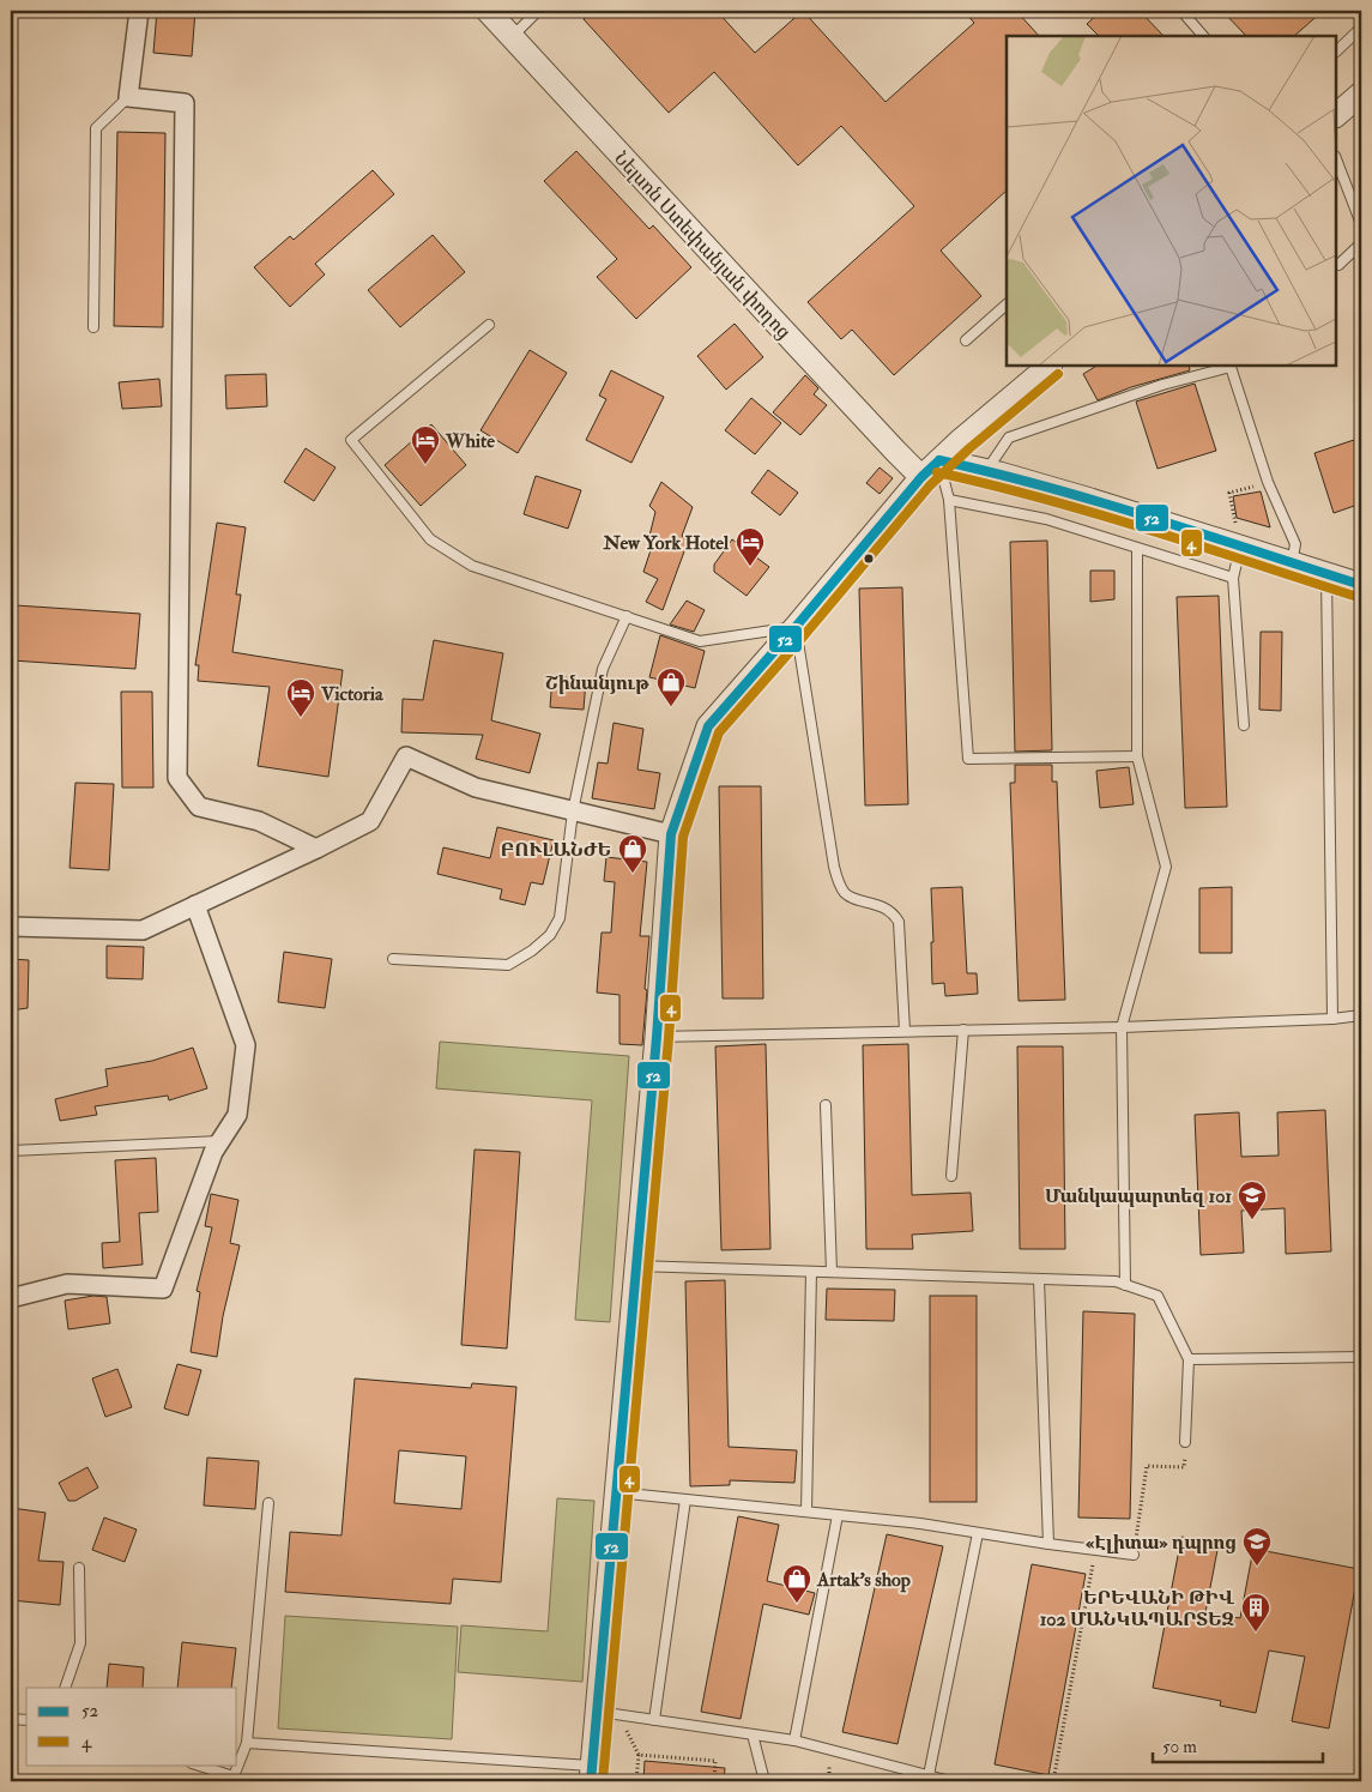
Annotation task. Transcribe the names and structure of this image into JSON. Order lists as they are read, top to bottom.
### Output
{
  "streets": {
    "street": ["Նելսոն Ստեփանյան փողոց"]
  },
  "places": {
    "hotel": ["White", "New York Hotel", "Victoria"],
    "shop": ["Շինանյութ", "ԲՈՒԼԱՆԺԵ", "Artak's shop"],
    "school or university": ["Մանկապարտեզ 101", "«Էլիտա» դպրոց"],
    "building": ["ԵՐԵՎԱՆԻ ԹԻՎ 102 ՄԱՆԿԱՊԱՐՏԵԶ"]
  },
  "lines": ["transit line 4", "transit line 52"],
  "legend": ["52", "4"],
  "scale_bar": "50 m"
}
